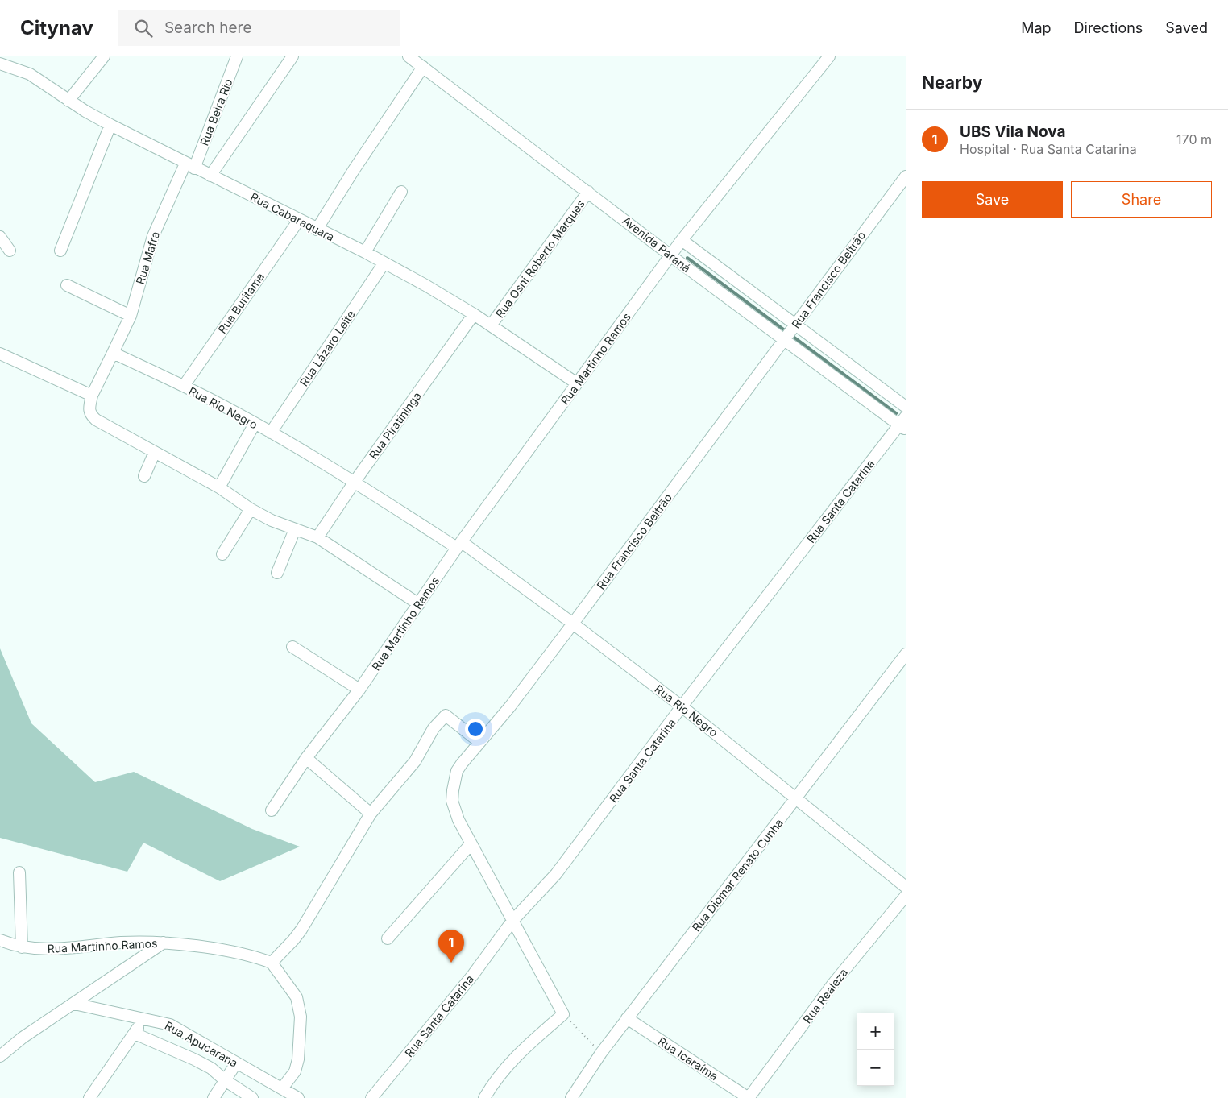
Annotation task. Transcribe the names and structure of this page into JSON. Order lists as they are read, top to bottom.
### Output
{
  "streets": {
    "street": [
      "Rua Beira Rio",
      "Rua Cabaraquara",
      "Avenida Paraná",
      "Rua Mafra",
      "Rua Osni Roberto Marques",
      "Rua Francisco Beltrão",
      "Rua Buritama",
      "Rua Lázaro Leite",
      "Rua Martinho Ramos",
      "Rua Rio Negro",
      "Rua Piratininga",
      "Rua Santa Catarina",
      "Rua Diomar Renato Cunha",
      "Rua Realeza",
      "Rua Apucarana",
      "Rua Icaraíma"
    ]
  },
  "crossings": [
    ["Rua Beira Rio", "Rua Cabaraquara"],
    ["Rua Beira Rio", "Rua Mafra"],
    ["Rua Cabaraquara", "Rua Mafra"],
    ["Rua Cabaraquara", "Rua Osni Roberto Marques"],
    ["Rua Cabaraquara", "Rua Buritama"],
    ["Rua Cabaraquara", "Rua Lázaro Leite"],
    ["Rua Cabaraquara", "Rua Martinho Ramos"],
    ["Rua Cabaraquara", "Rua Piratininga"],
    ["Avenida Paraná", "Rua Osni Roberto Marques"],
    ["Avenida Paraná", "Rua Francisco Beltrão"],
    ["Avenida Paraná", "Rua Martinho Ramos"],
    ["Avenida Paraná", "Rua Santa Catarina"],
    ["Rua Mafra", "Rua Rio Negro"],
    ["Rua Francisco Beltrão", "Rua Rio Negro"],
    ["Rua Francisco Beltrão", "Rua Santa Catarina"],
    ["Rua Buritama", "Rua Rio Negro"],
    ["Rua Lázaro Leite", "Rua Rio Negro"],
    ["Rua Martinho Ramos", "Rua Rio Negro"],
    ["Rua Rio Negro", "Rua Piratininga"],
    ["Rua Rio Negro", "Rua Santa Catarina"],
    ["Rua Rio Negro", "Rua Diomar Renato Cunha"],
    ["Rua Diomar Renato Cunha", "Rua Icaraíma"],
    ["Rua Realeza", "Rua Icaraíma"]
  ],
  "page": {
    "header": "Citynav",
    "search": "Search here",
    "nav": ["Map", "Directions", "Saved"],
    "heading": "Nearby",
    "list": [
      {
        "mark": "1",
        "name": "UBS Vila Nova",
        "note": "Hospital · Rua Santa Catarina",
        "value": "170 m"
      }
    ],
    "buttons": ["Save", "Share"],
    "pins": "1",
    "map_buttons": ["+", "−"]
  }
}
